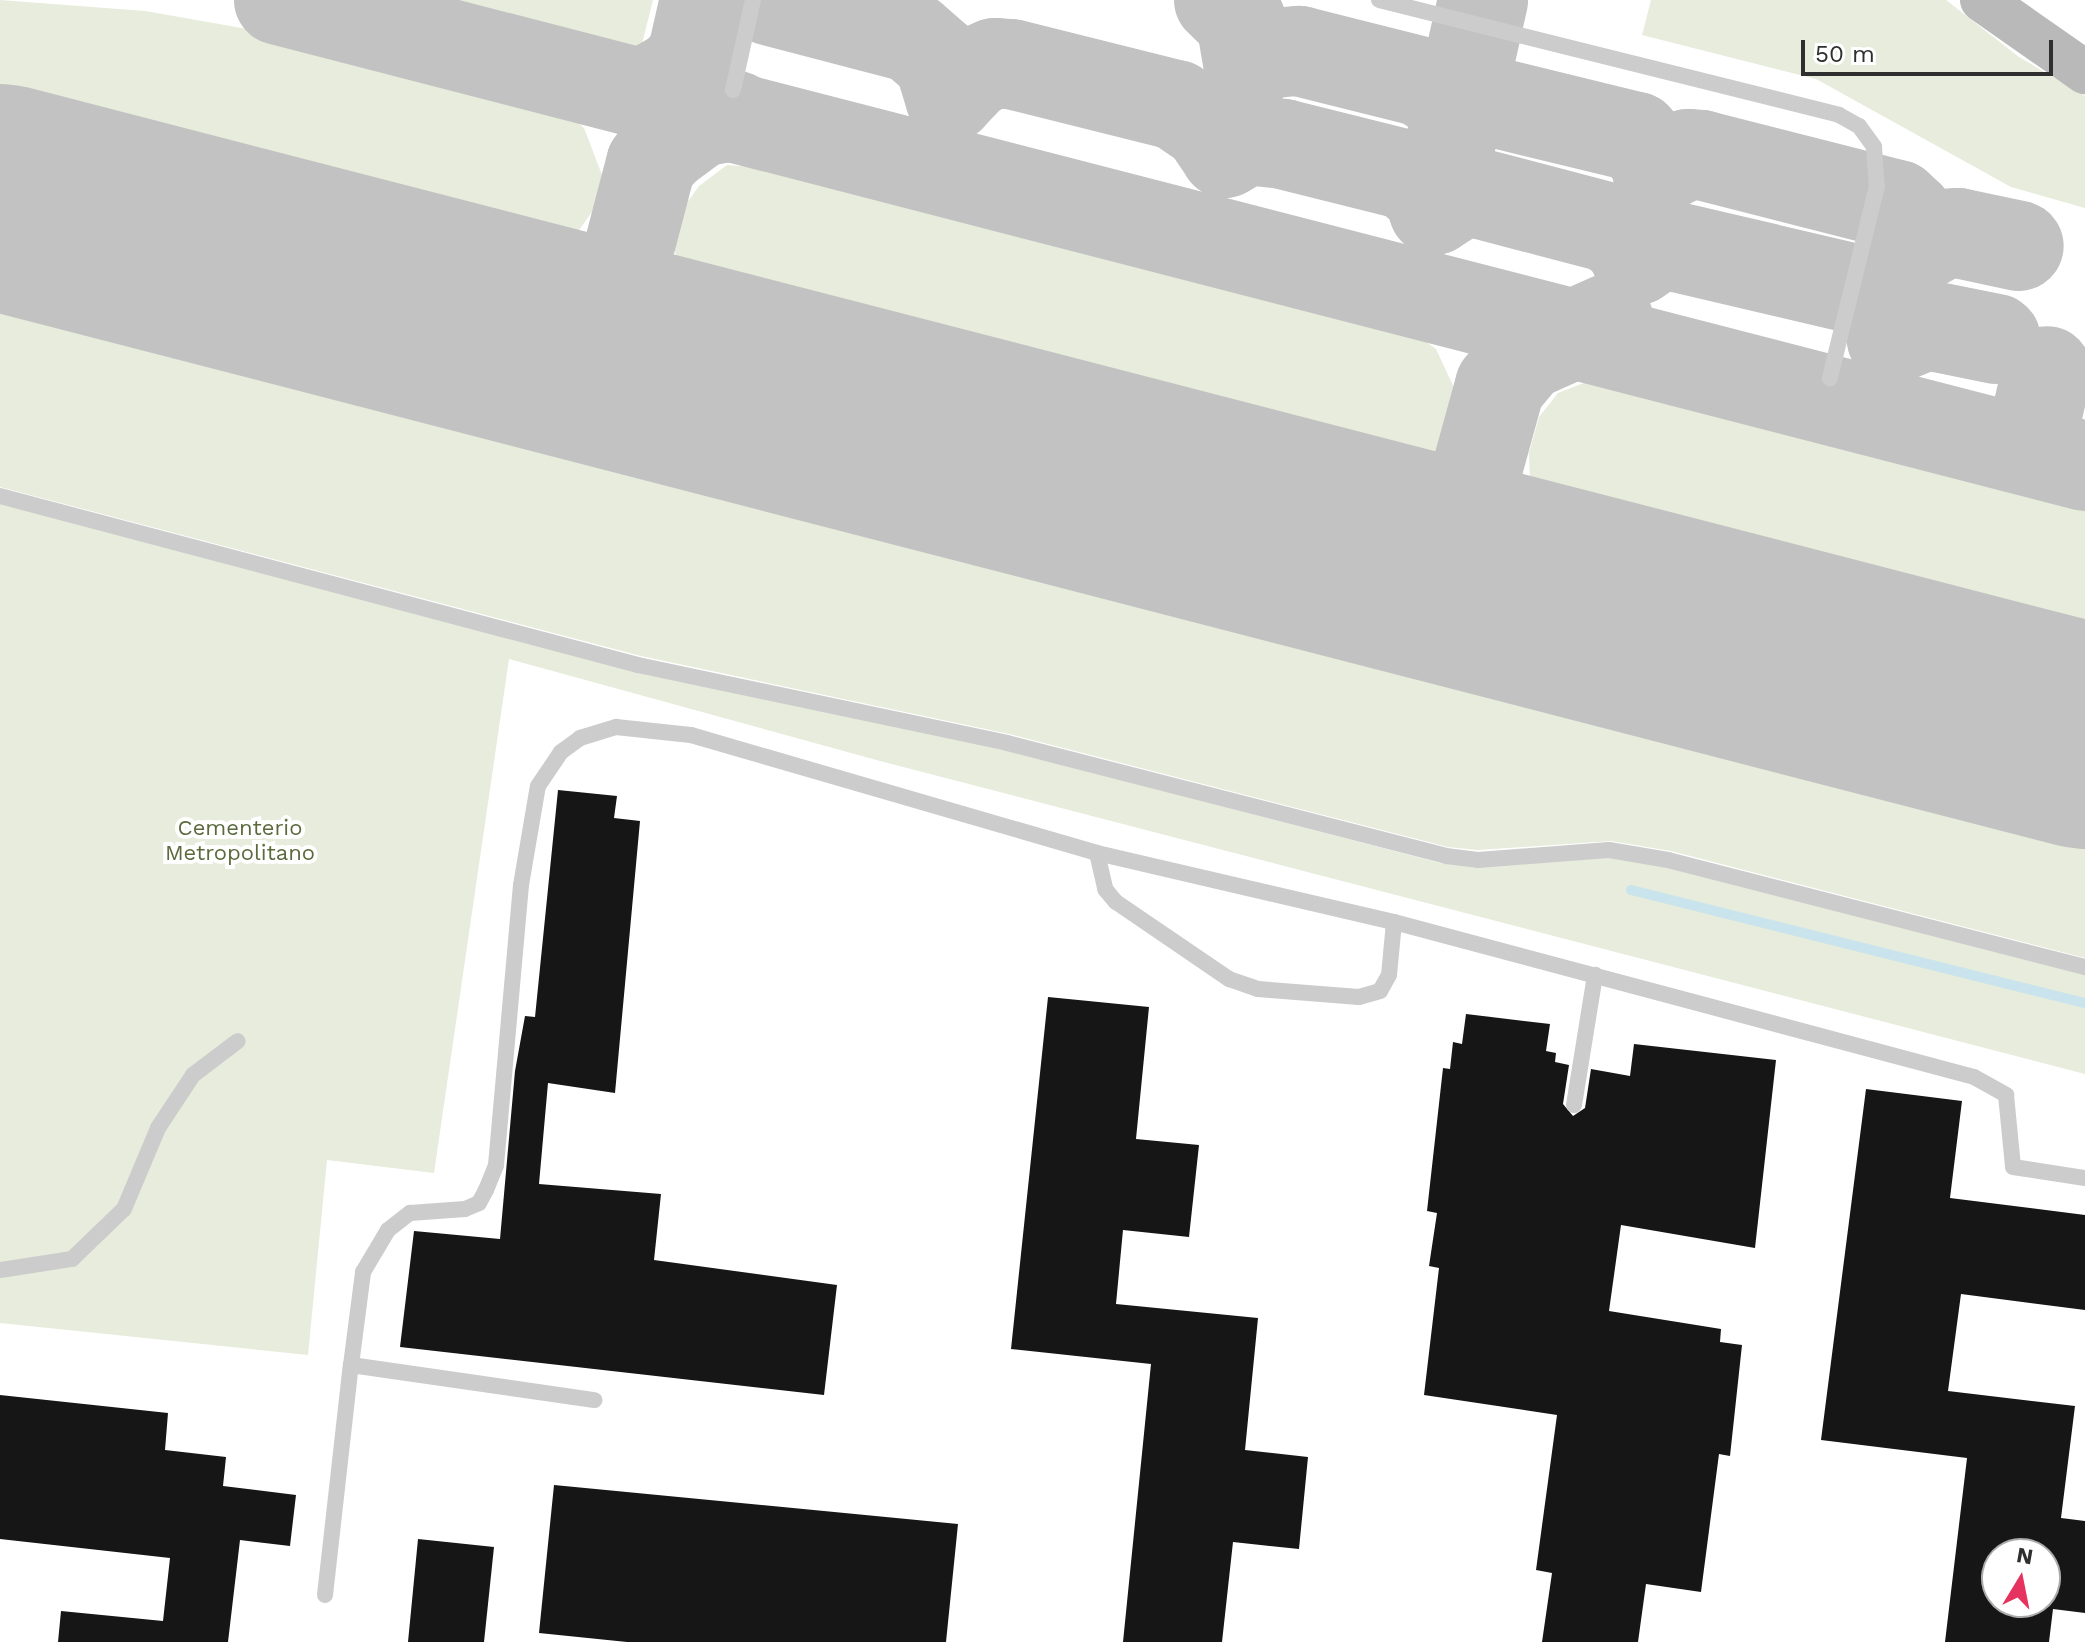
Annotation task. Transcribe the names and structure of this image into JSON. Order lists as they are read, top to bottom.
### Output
{
  "parks": ["Cementerio Metropolitano"],
  "scale_bar": "50 m",
  "north": "top"
}
